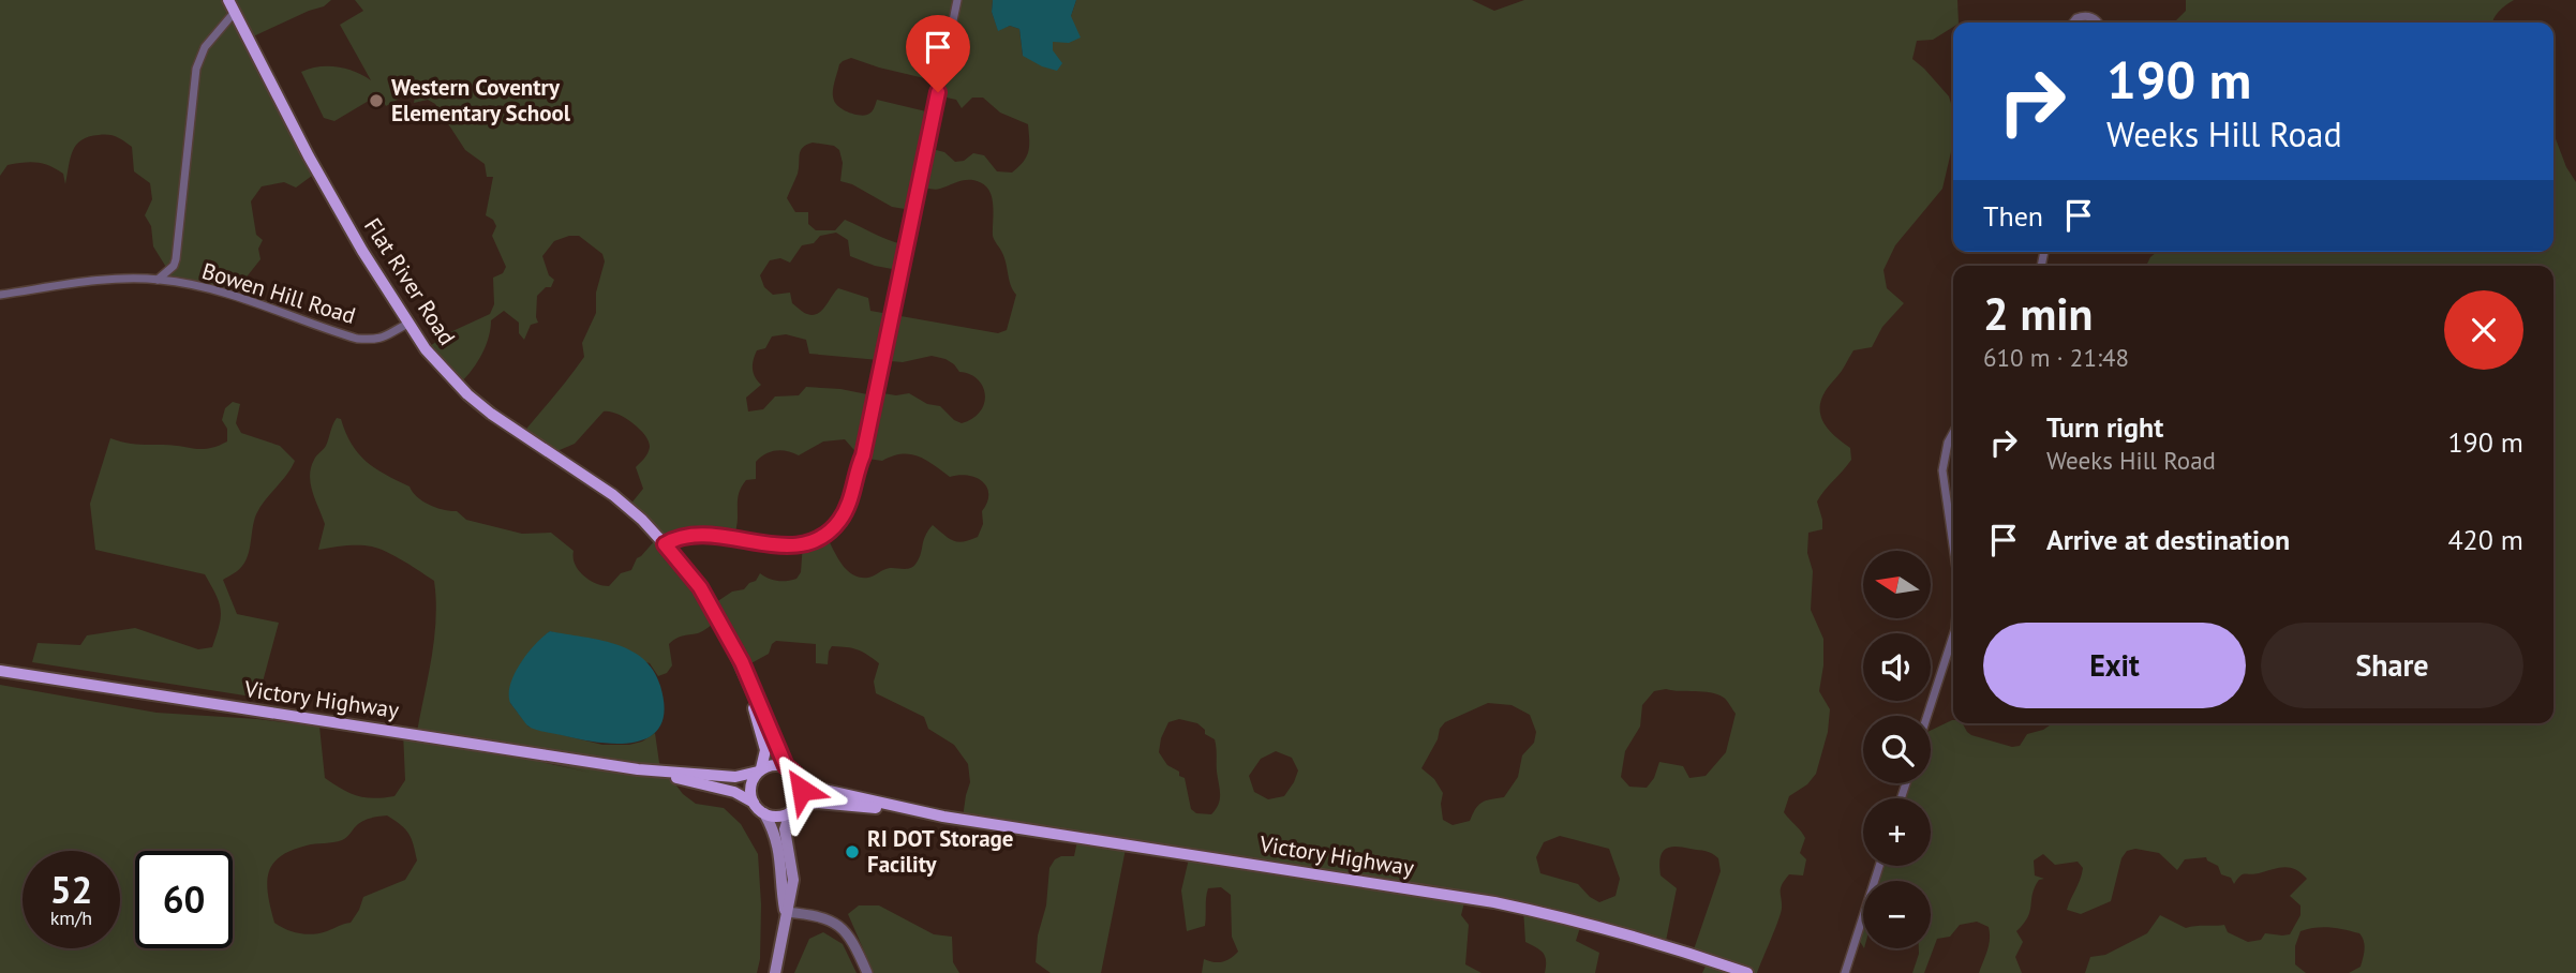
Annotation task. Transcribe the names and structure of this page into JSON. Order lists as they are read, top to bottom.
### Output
{
  "streets": {
    "main road": ["Flat River Road", "Victory Highway"],
    "street": ["Bowen Hill Road"]
  },
  "crossings": [
    ["Flat River Road", "Bowen Hill Road"],
    ["Flat River Road", "Victory Highway"]
  ],
  "places": ["Western Coventry Elementary School", "RI DOT Storage Facility"],
  "north": "left",
  "page": {
    "turn": ["190 m", "Weeks Hill Road"],
    "then": "Then",
    "heading": ["2 min", "610 m · 21:48"],
    "list": [
      {
        "name": "Turn right",
        "note": "Weeks Hill Road",
        "value": "190 m"
      },
      {
        "name": "Arrive at destination",
        "value": "420 m"
      }
    ],
    "map_buttons": ["+", "−"],
    "buttons": ["Exit", "Share"],
    "speed": "52 km/h",
    "limit": "60"
  }
}
